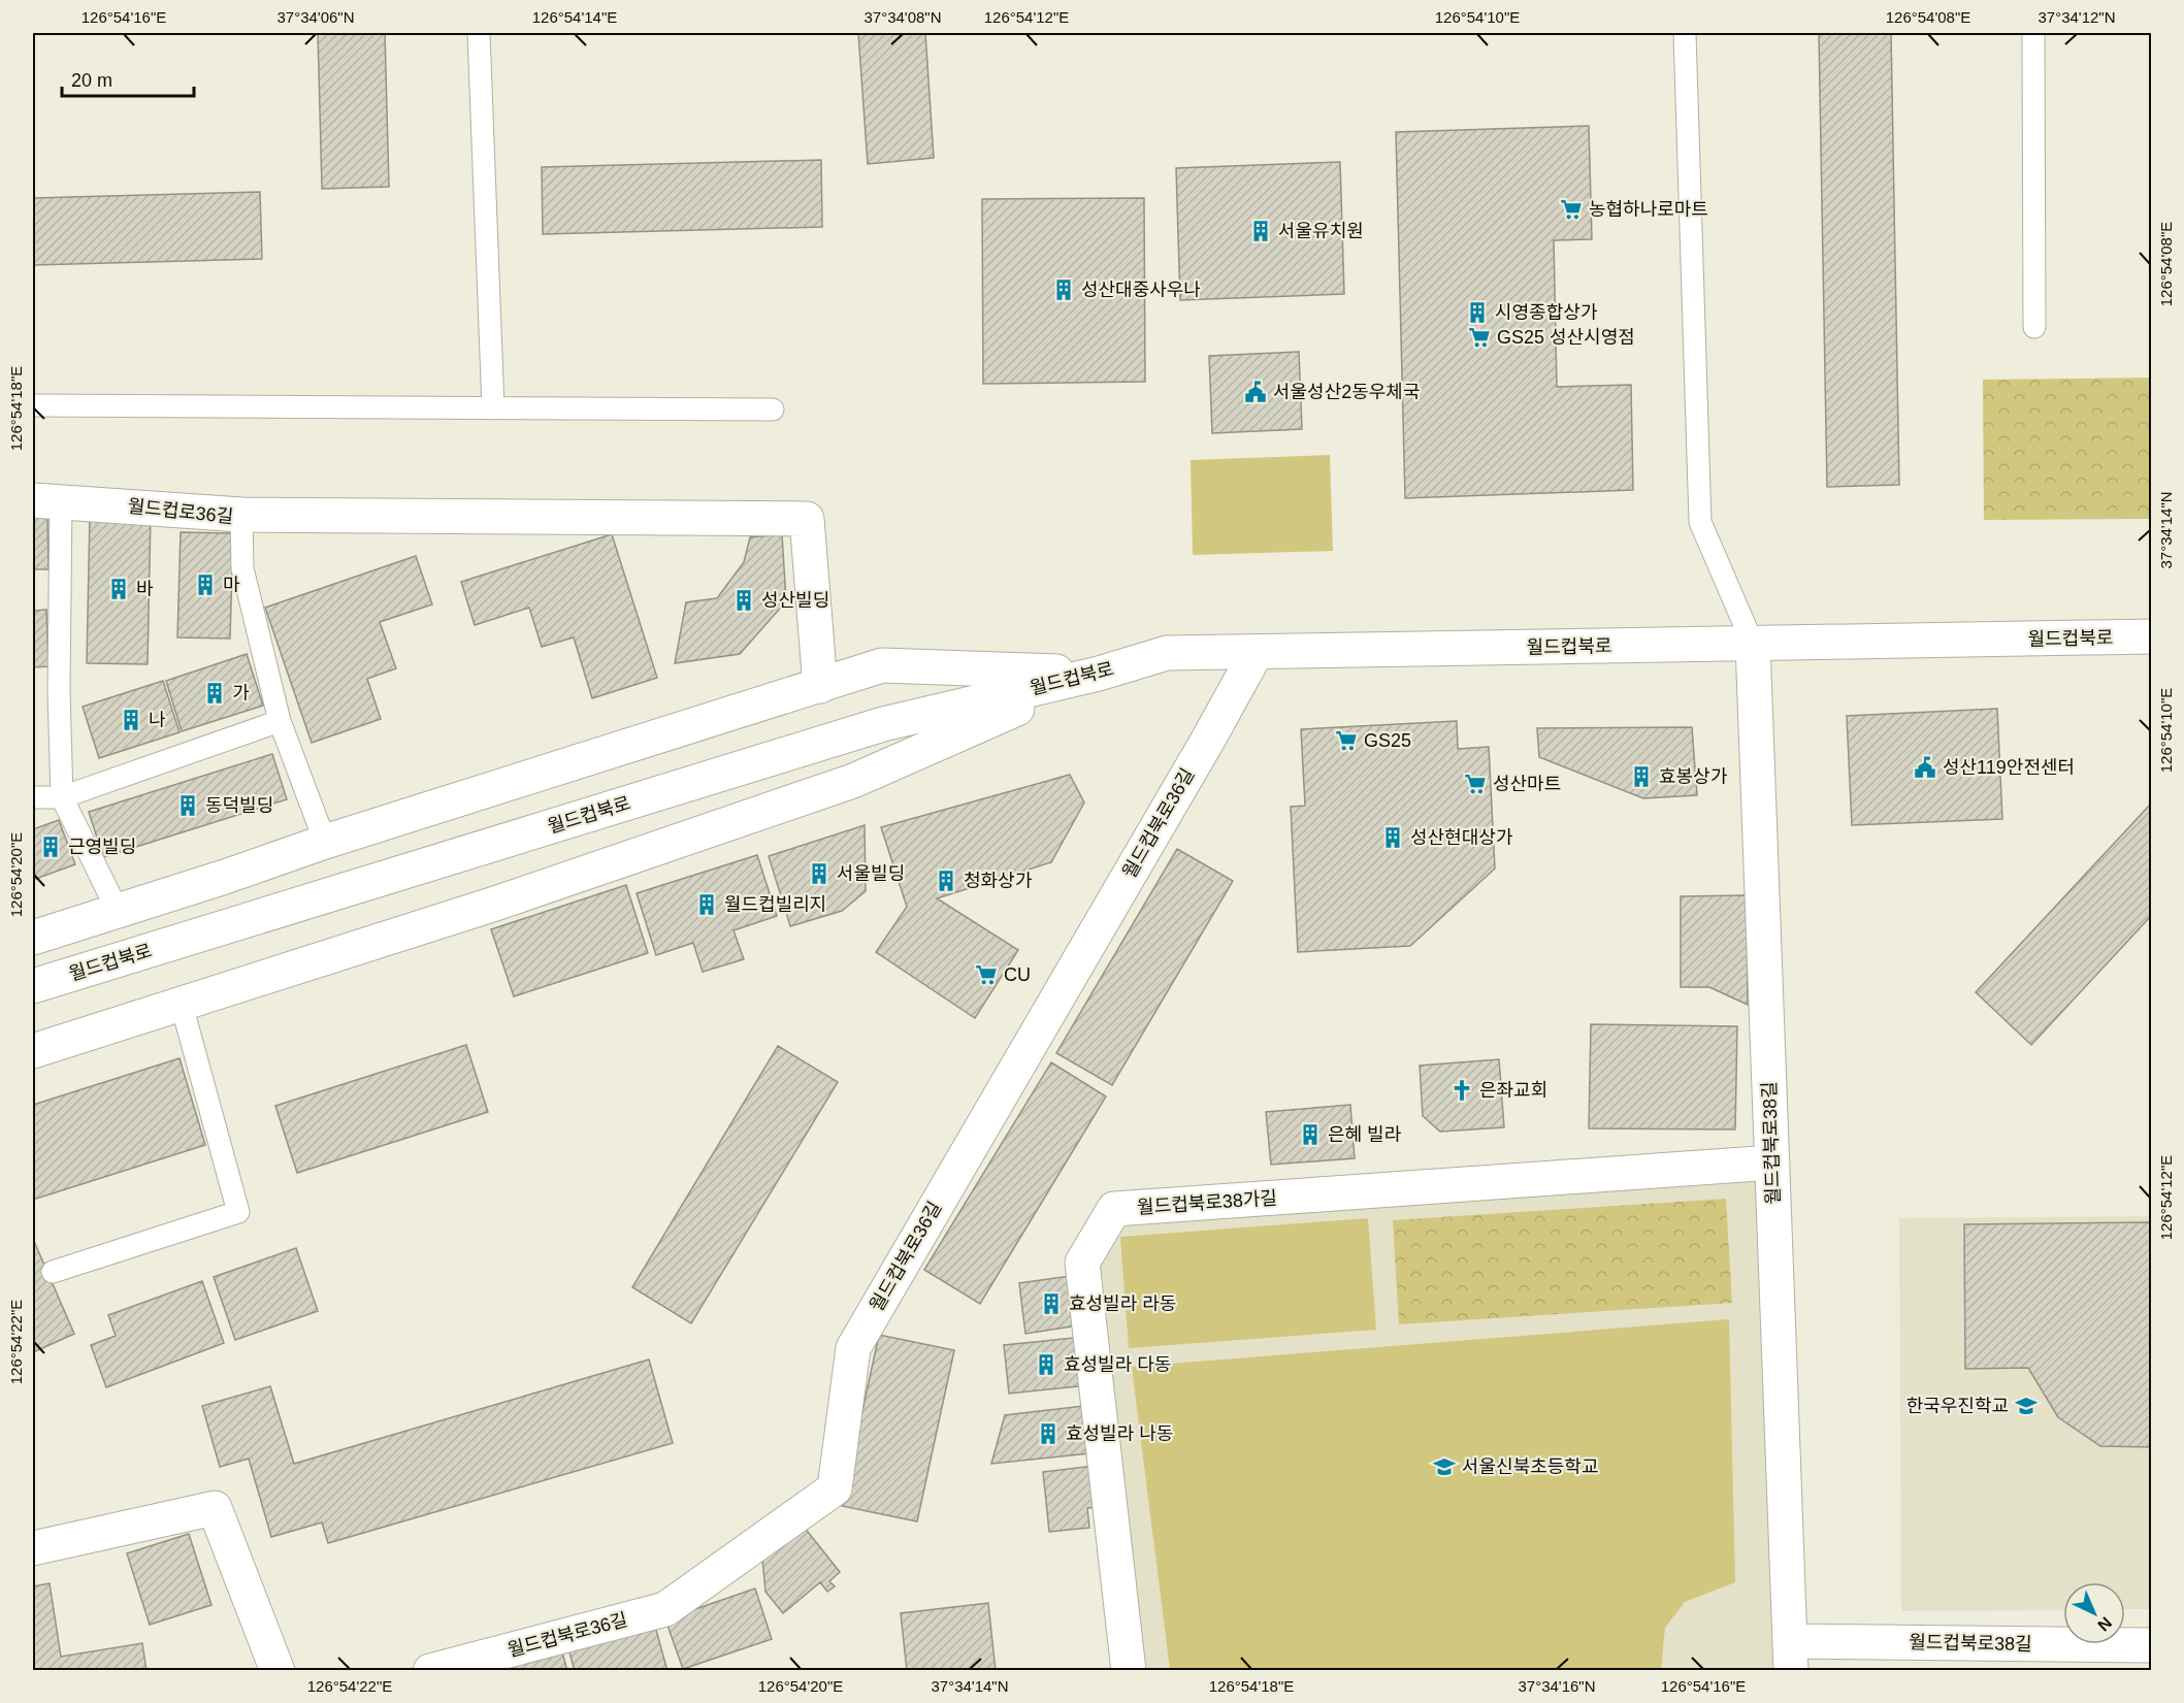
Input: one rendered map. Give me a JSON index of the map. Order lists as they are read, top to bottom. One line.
{"streets":{"street":["월드컵로36길","월드컵북로","월드컵북로36길","월드컵북로38길","월드컵북로38가길"]},"crossings":[["월드컵북로","월드컵북로36길"],["월드컵북로","월드컵북로38길"],["월드컵북로38길","월드컵북로38가길"]],"places":{"supermarket":["농협하나로마트","GS25 성산시영점","GS25","성산마트","CU"],"building":["서울유치원","성산대중사우나","시영종합상가","마","바","성산빌딩","가","나","효봉상가","동덕빌딩","성산현대상가","근영빌딩","서울빌딩","청화상가","월드컵빌리지","은혜 빌라","효성빌라 라동","효성빌라 다동","효성빌라 나동"],"public building":["서울성산2동우체국","성산119안전센터"],"church":["은좌교회"],"school or university":["한국우진학교","서울신북초등학교"]},"scale_bar":"20 m","north":"bottom right","coordinates":["126°54'16\"E","37°34'06\"N","126°54'14\"E","37°34'08\"N","126°54'12\"E","126°54'10\"E","126°54'08\"E","37°34'12\"N","126°54'18\"E","37°34'14\"N","126°54'20\"E","126°54'22\"E","37°34'16\"N"]}
